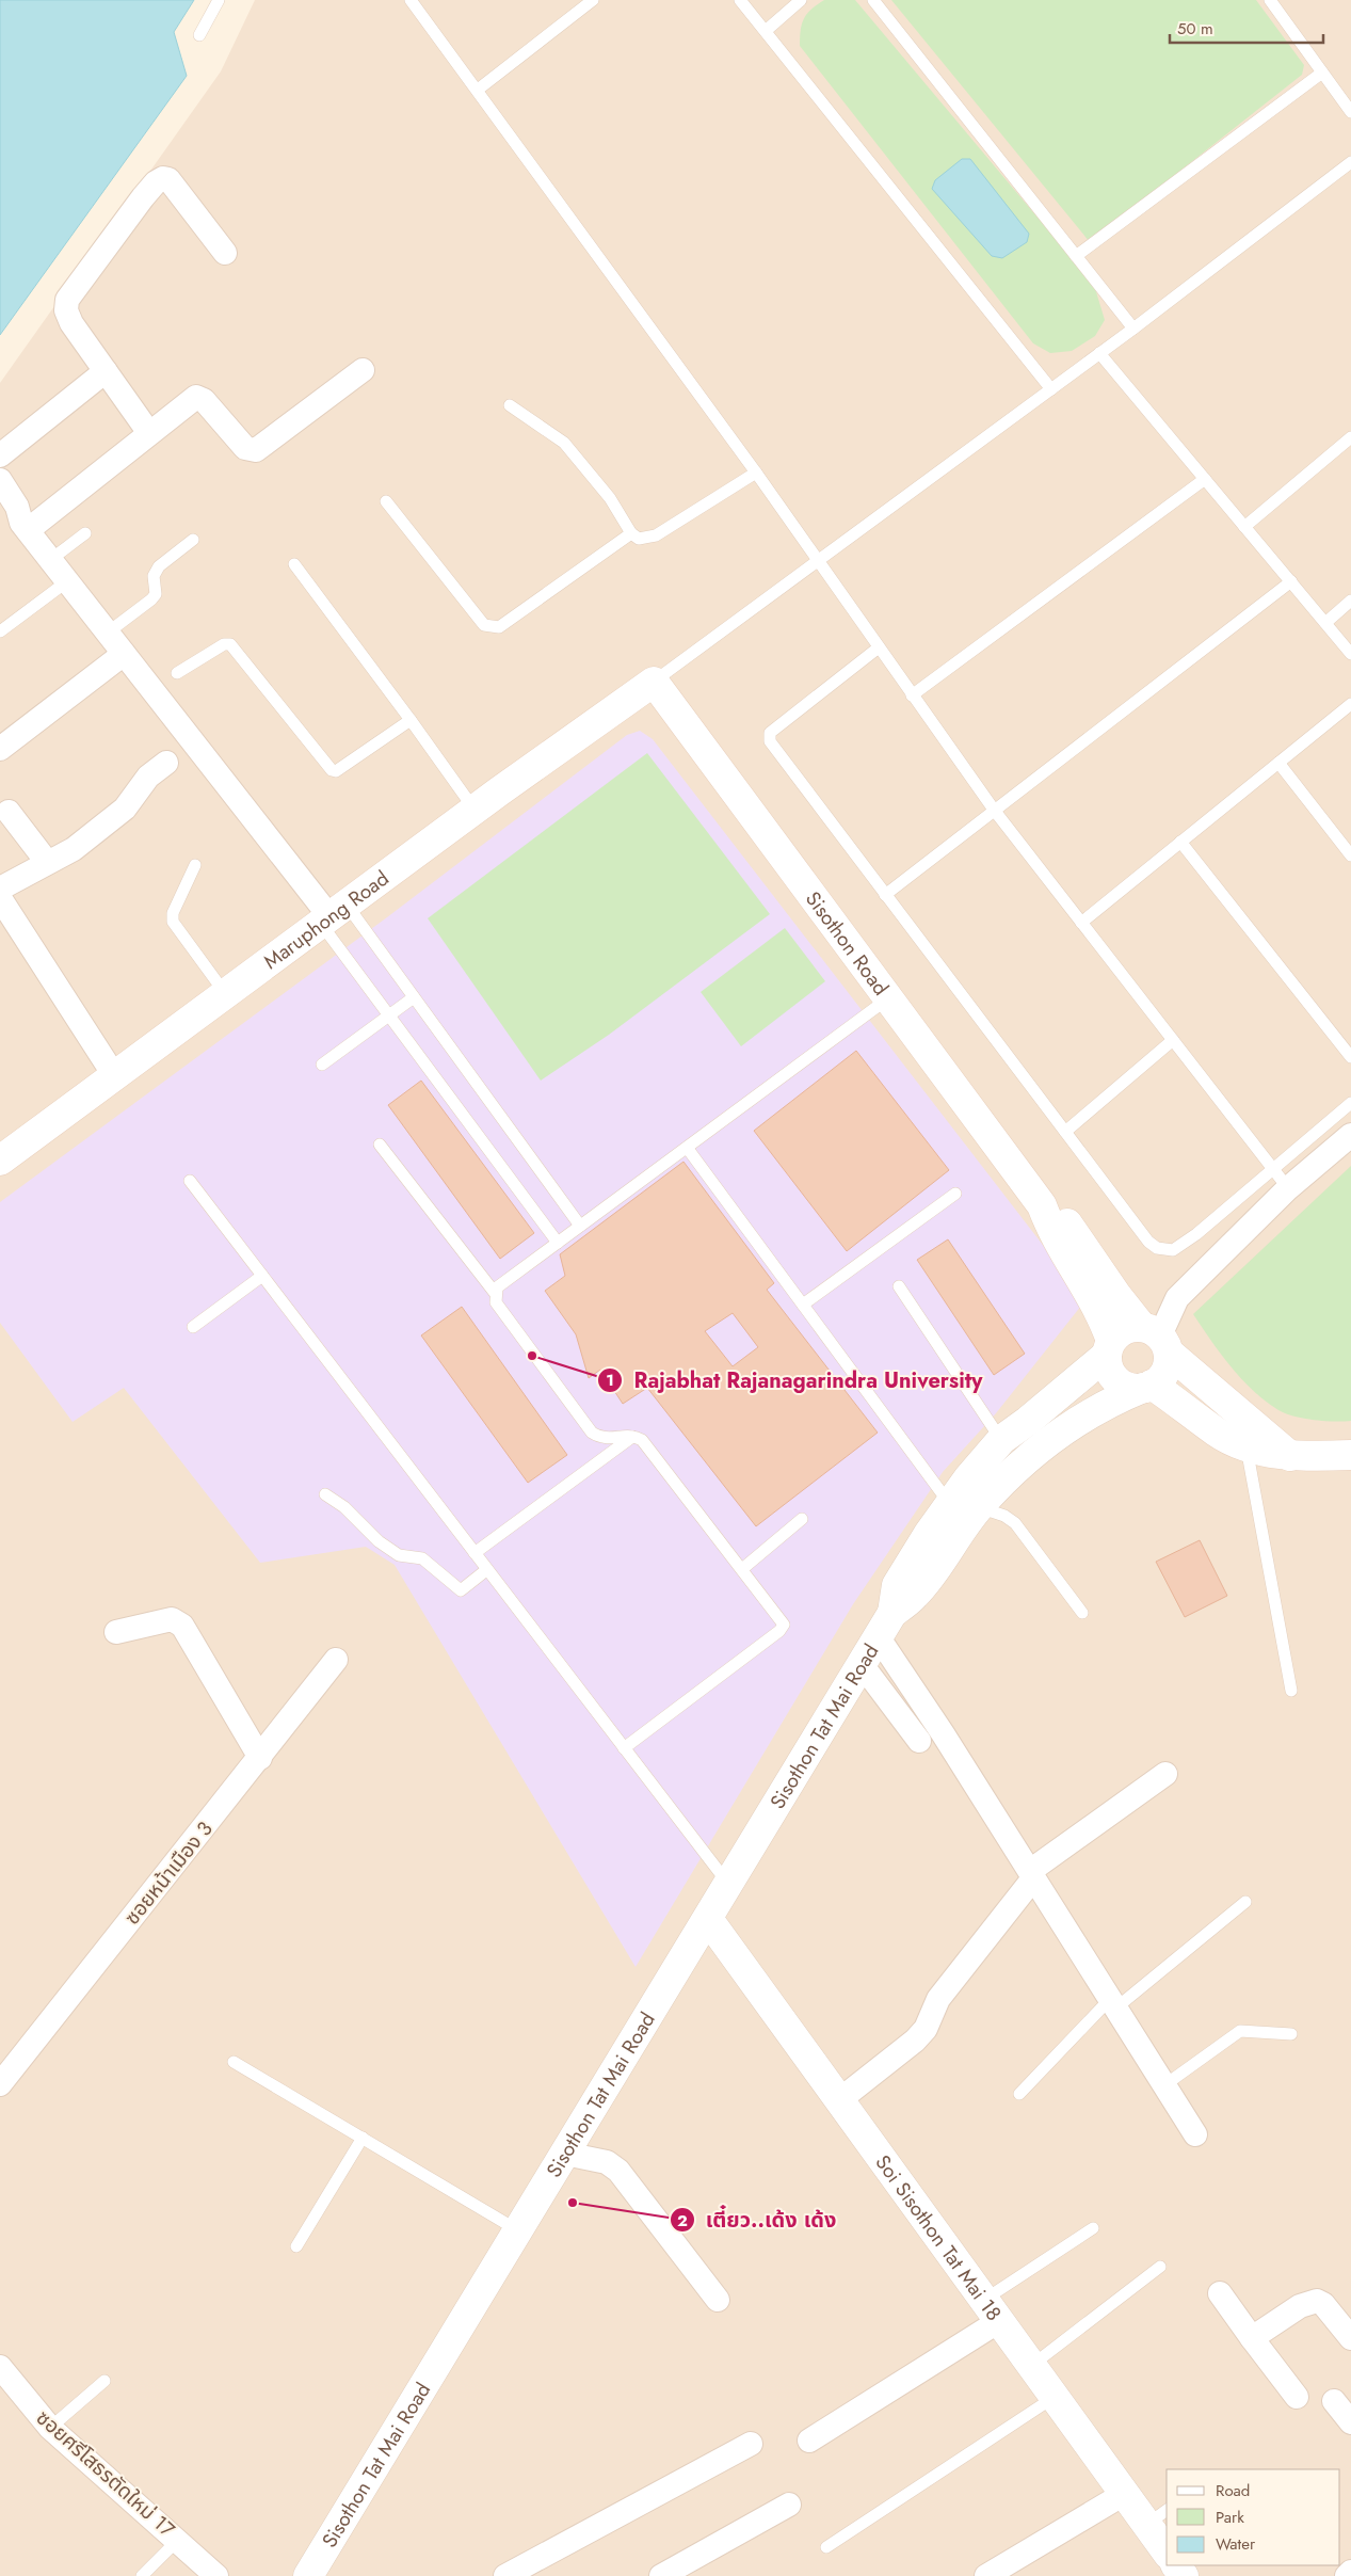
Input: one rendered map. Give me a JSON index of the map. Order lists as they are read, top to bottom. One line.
{"streets":{"street":["Maruphong Road","Sisothon Road","Sisothon Tat Mai Road","ซอยหน้าเมือง 3","Soi Sisothon Tat Mai 18","ซอยศรีโสธรตัดใหม่ 17"]},"crossings":[["Maruphong Road","Sisothon Road"],["Sisothon Road","Sisothon Tat Mai Road"],["Sisothon Tat Mai Road","Soi Sisothon Tat Mai 18"]],"places":["Rajabhat Rajanagarindra University","เตี๋ยว..เด้ง เด้ง"],"legend":["Road","Park","Water"],"scale_bar":"50 m"}
